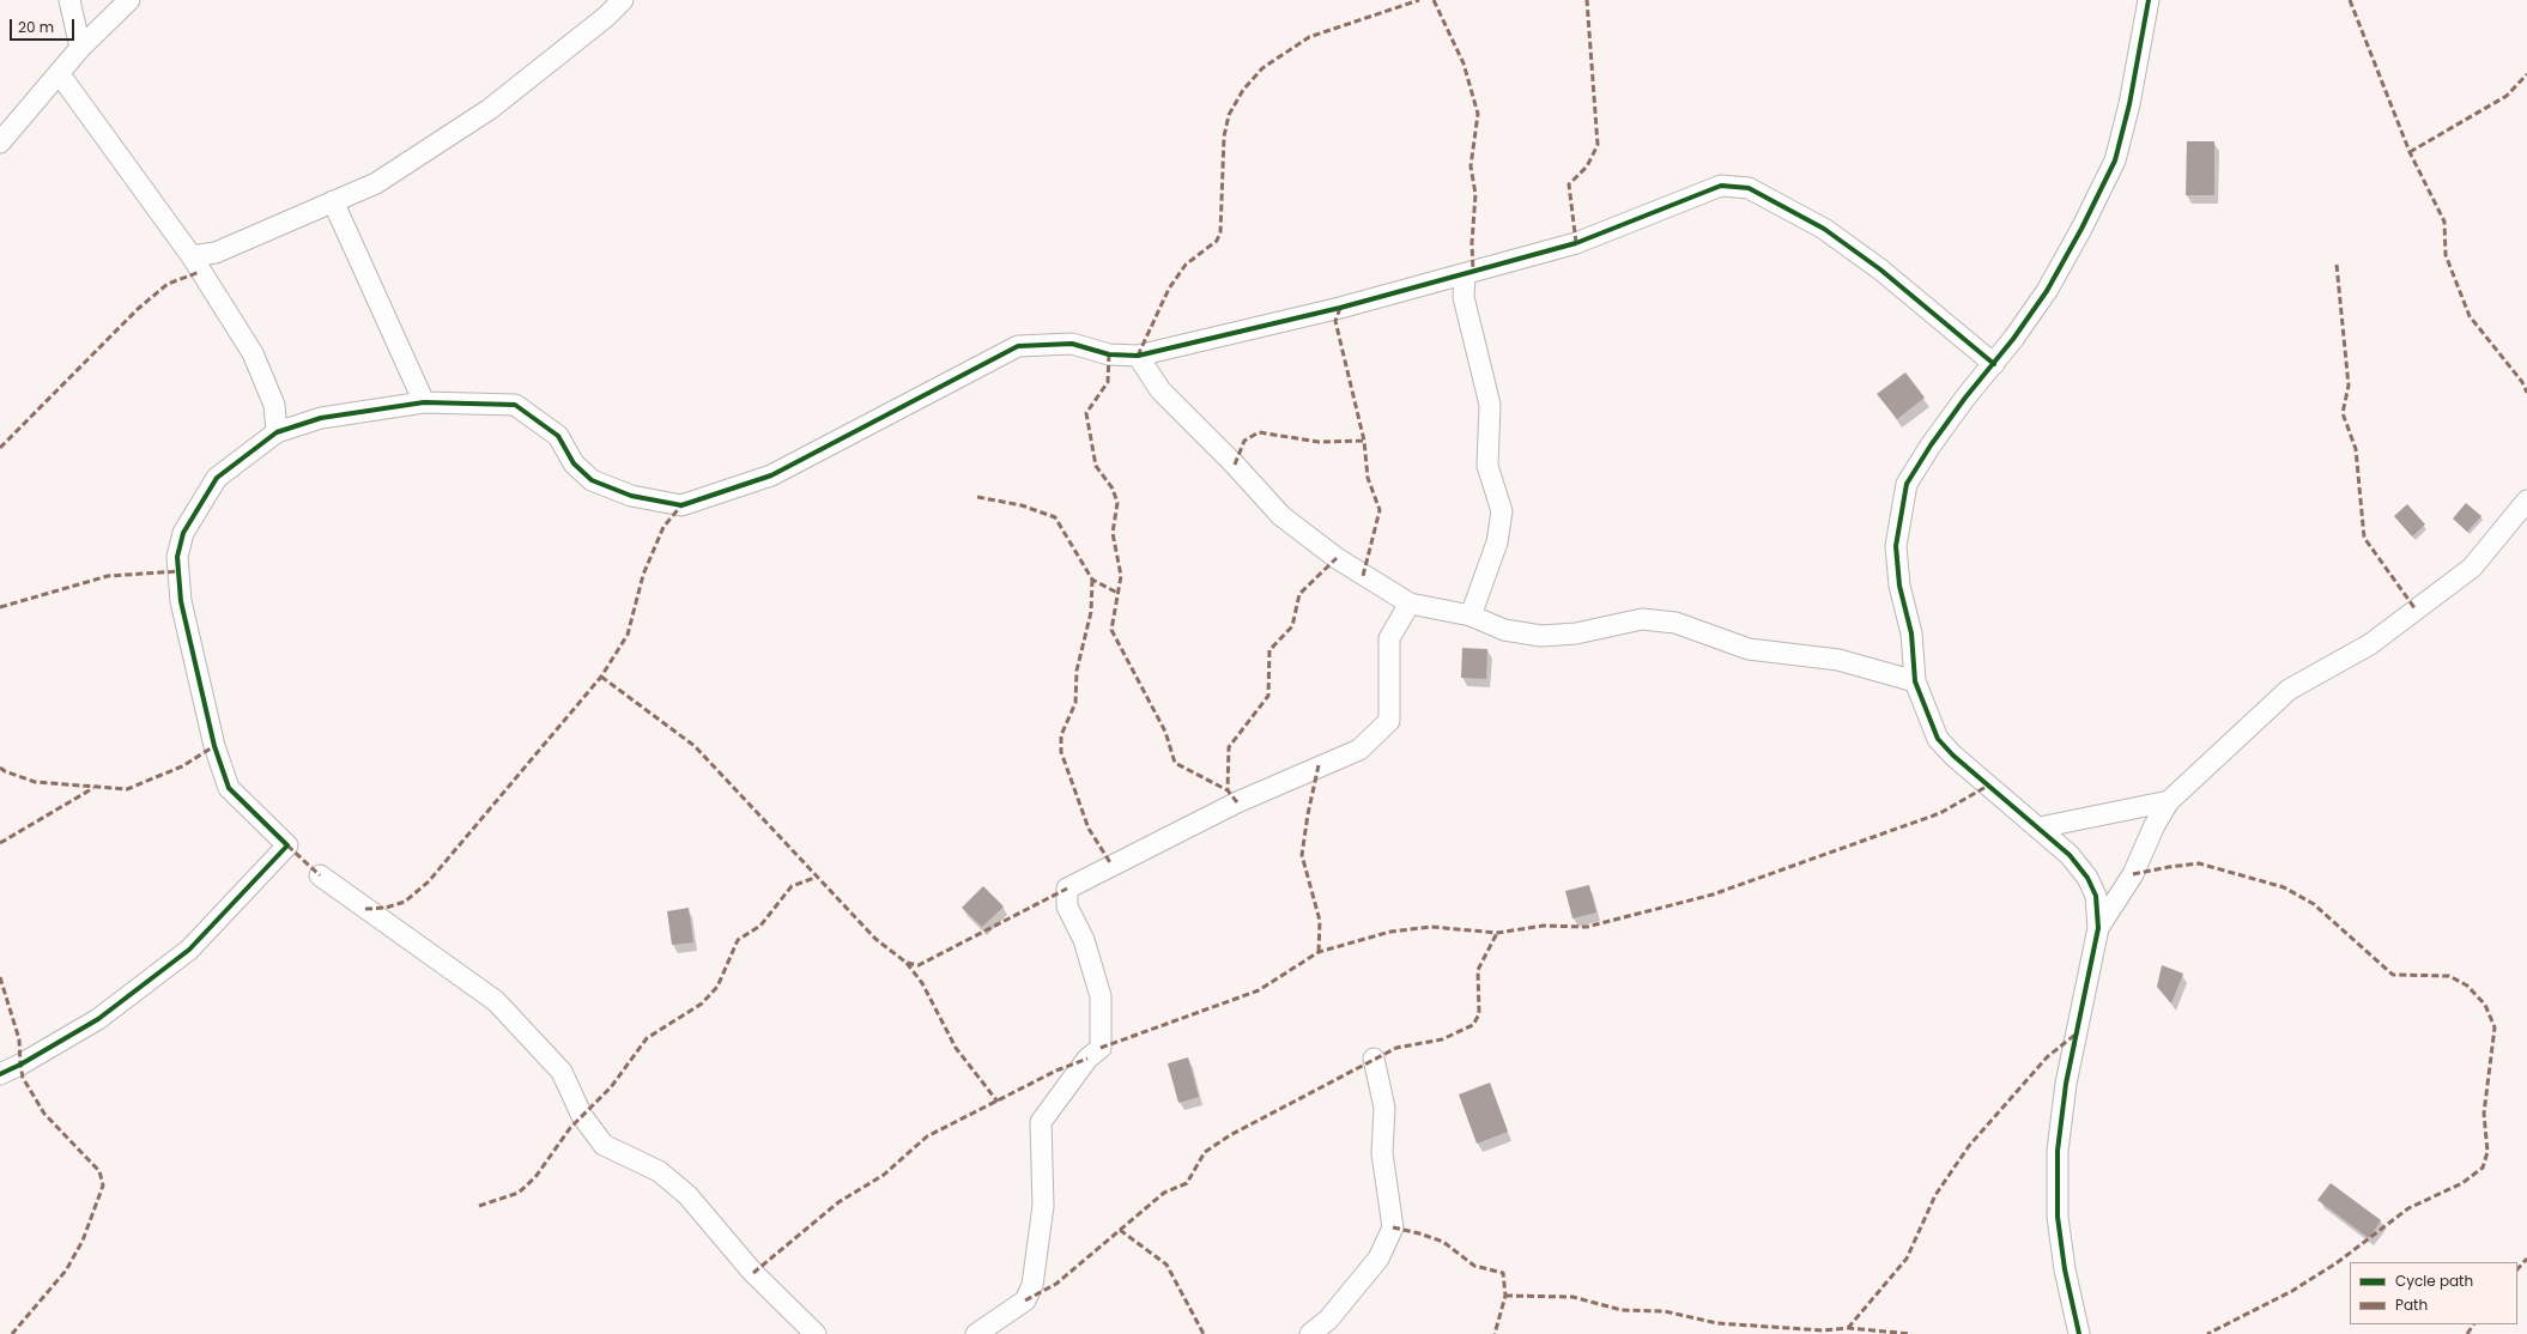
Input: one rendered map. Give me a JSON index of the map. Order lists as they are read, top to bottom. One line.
{"legend":["Cycle path","Path"],"scale_bar":"20 m"}
